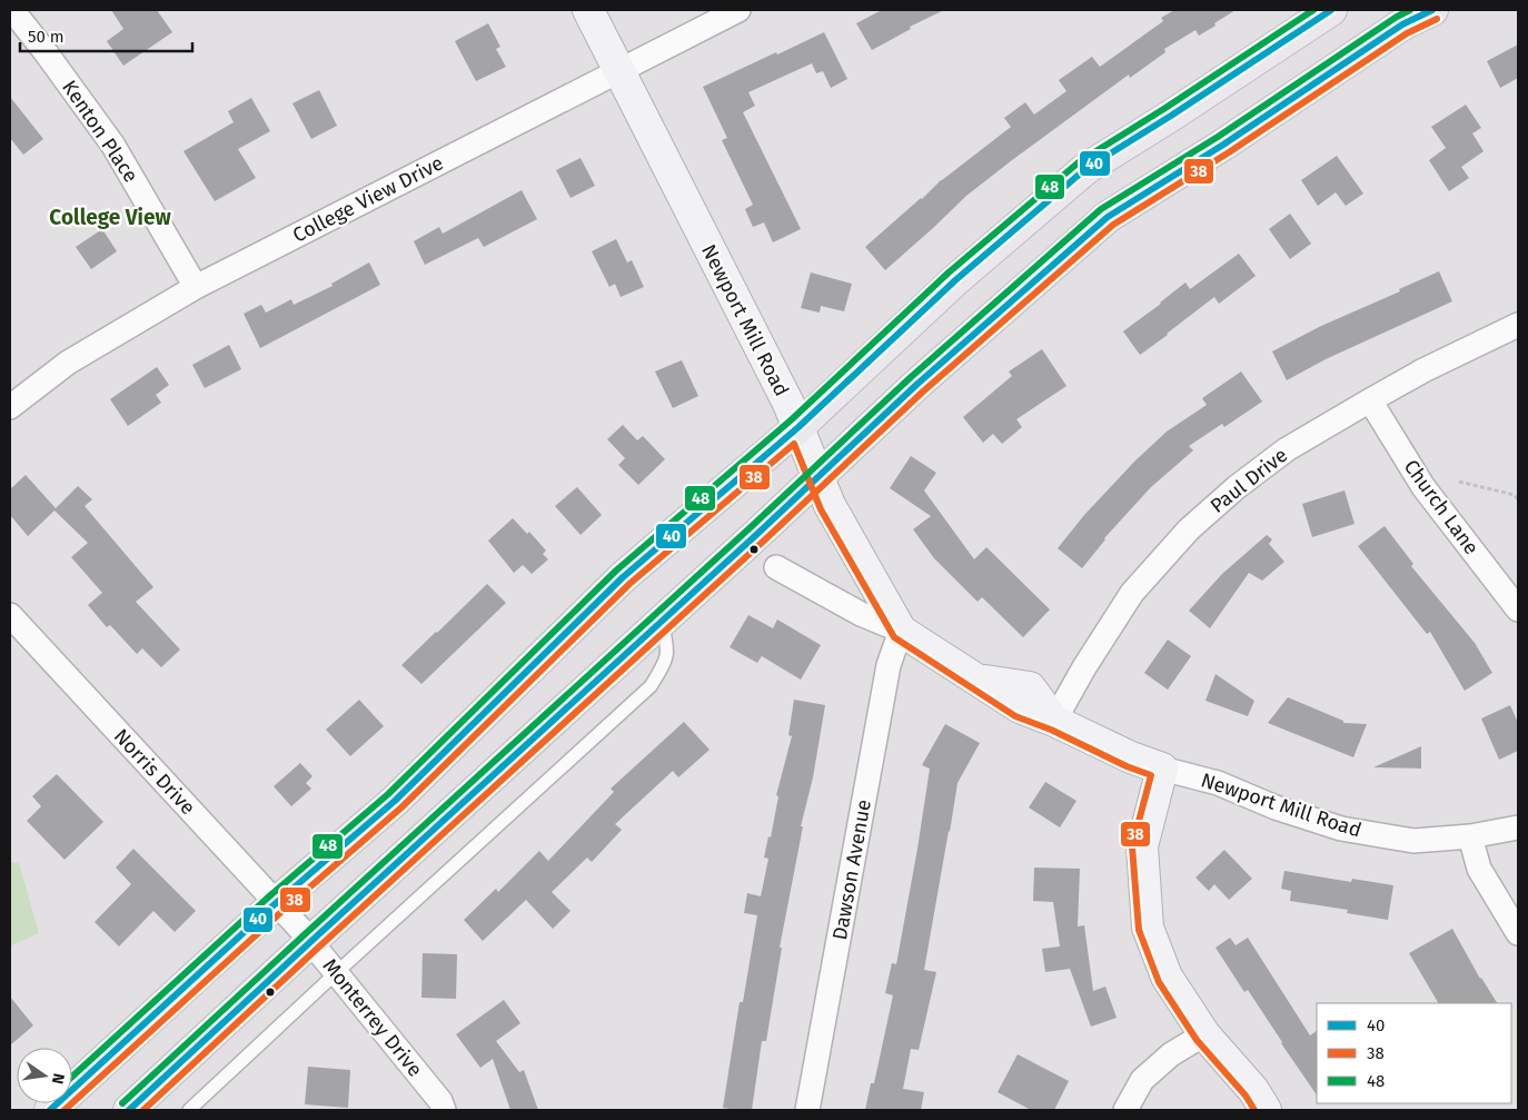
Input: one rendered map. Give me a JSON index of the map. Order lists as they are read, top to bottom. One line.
{"streets":{"street":["Kenton Place","College View Drive","Newport Mill Road","Paul Drive","Church Lane","Norris Drive","Dawson Avenue","Monterrey Drive"]},"crossings":[["Kenton Place","College View Drive"],["College View Drive","Newport Mill Road"],["Newport Mill Road","Paul Drive"],["Newport Mill Road","Dawson Avenue"],["Paul Drive","Church Lane"],["Norris Drive","Monterrey Drive"]],"districts":["College View"],"lines":["transit line 40","transit line 48","transit line 38"],"legend":["40","38","48"],"scale_bar":"50 m","north":"right"}
